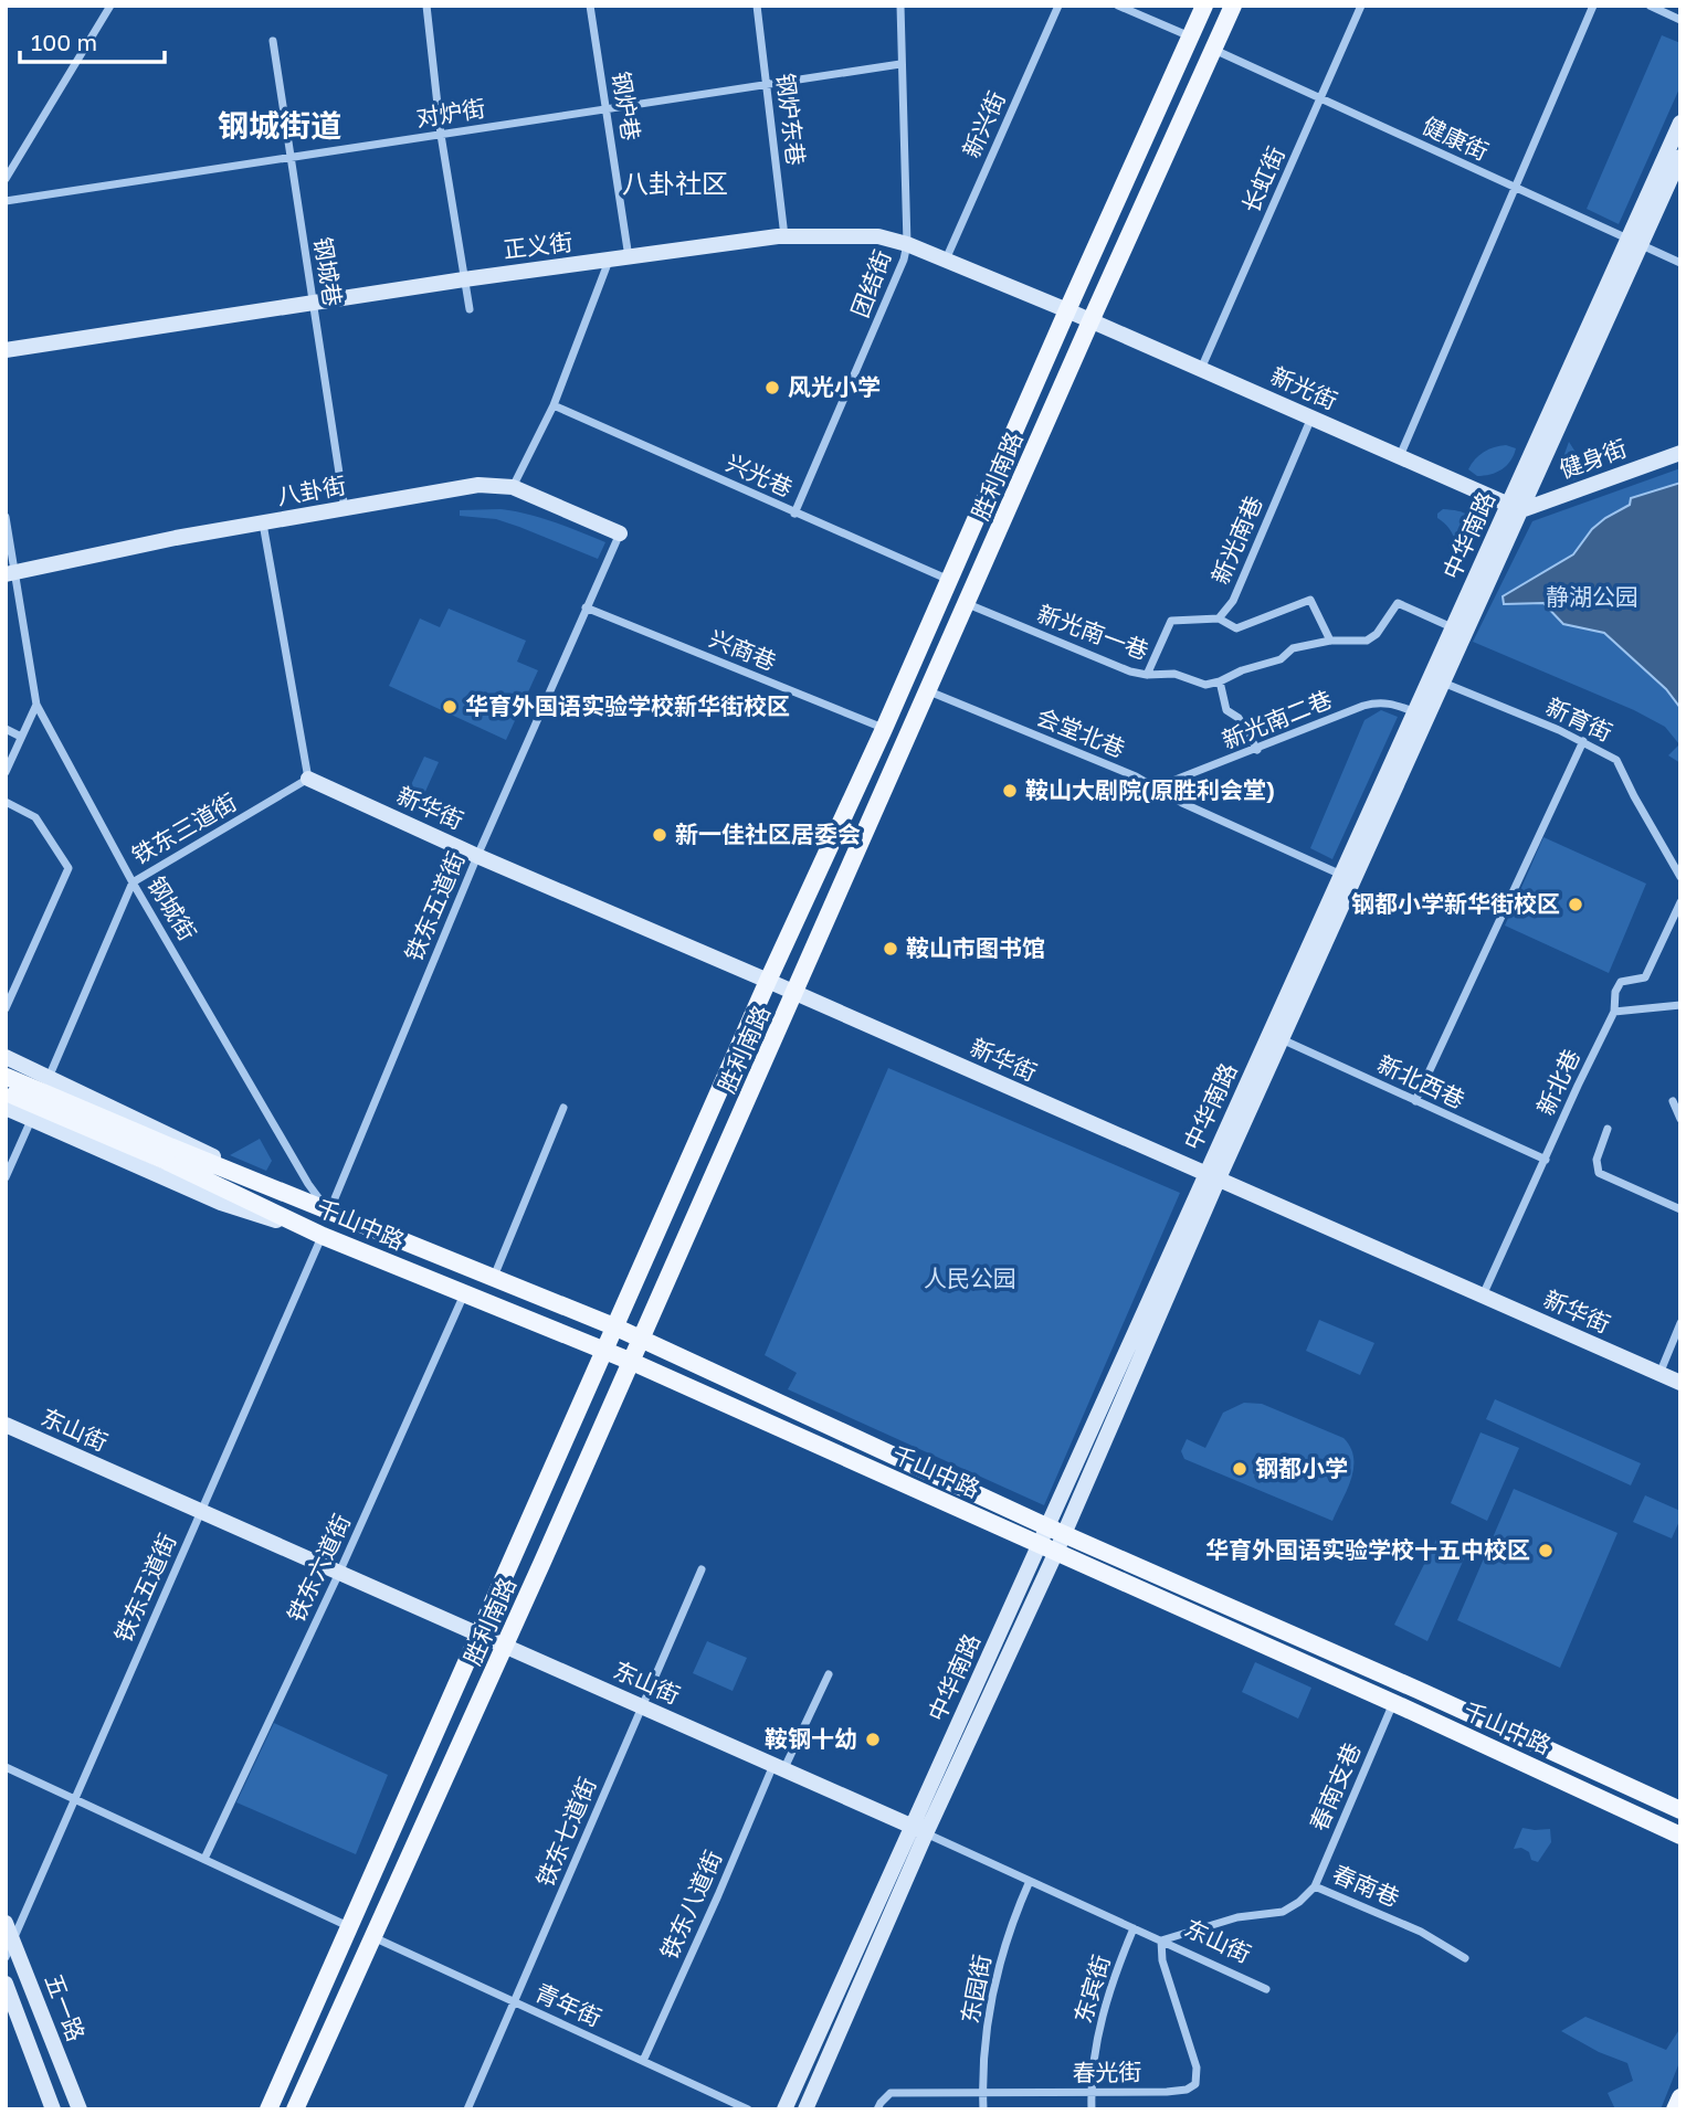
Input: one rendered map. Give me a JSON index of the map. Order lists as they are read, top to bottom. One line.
{"streets":{"main road":["正义街","新光街","健身街","胜利南路","八卦街","中华南路","新华街","千山中路","东山街","五一路"],"street":["钢炉巷","对炉街","钢炉东巷","新兴街","健康街","长虹街","钢城巷","团结街","兴光巷","新光南巷","新光南一巷","兴商巷","新光南二巷","新育街","会堂北巷","铁东三道街","铁东五道街","钢城街","新北西巷","新北巷","铁东六道街","春南支巷","铁东七道街","春南巷","铁东八道街","东园街","东宾街","青年街","春光街"]},"crossings":[["钢炉巷","对炉街"],["钢炉巷","正义街"],["对炉街","钢炉东巷"],["对炉街","钢城巷"],["对炉街","团结街"],["钢炉东巷","正义街"],["新兴街","正义街"],["健康街","长虹街"],["健康街","胜利南路"],["健康街","中华南路"],["长虹街","新光街"],["正义街","钢城巷"],["正义街","团结街"],["正义街","新光街"],["正义街","胜利南路"],["钢城巷","八卦街"],["团结街","兴光巷"],["新光街","健身街"],["新光街","胜利南路"],["新光街","中华南路"],["新光街","新光南巷"],["健身街","中华南路"],["兴光巷","胜利南路"],["胜利南路","新光南一巷"],["胜利南路","兴商巷"],["胜利南路","会堂北巷"],["胜利南路","新华街"],["胜利南路","千山中路"],["胜利南路","东山街"],["胜利南路","青年街"],["八卦街","铁东五道街"],["八卦街","钢城街"],["中华南路","新光南二巷"],["中华南路","会堂北巷"],["中华南路","新华街"],["新光南巷","新光南一巷"],["兴商巷","铁东五道街"],["新光南二巷","会堂北巷"],["新华街","铁东三道街"],["新华街","铁东五道街"],["新华街","新北巷"],["铁东三道街","钢城街"],["铁东五道街","钢城街"],["铁东五道街","千山中路"],["铁东五道街","东山街"],["铁东五道街","五一路"],["钢城街","千山中路"],["新北西巷","新北巷"],["千山中路","铁东六道街"],["千山中路","春南支巷"],["东山街","铁东六道街"],["东山街","铁东七道街"],["东山街","春南巷"],["东山街","铁东八道街"],["东山街","东园街"],["东山街","东宾街"],["东山街","春光街"],["春南支巷","春南巷"],["铁东七道街","青年街"],["春南巷","春光街"],["铁东八道街","青年街"],["东园街","春光街"],["东宾街","春光街"]],"districts":["钢城街道","八卦社区"],"parks":["静湖公园","人民公园"],"places":["风光小学","华育外国语实验学校新华街校区","鞍山大剧院(原胜利会堂)","新一佳社区居委会","钢都小学新华街校区","鞍山市图书馆","钢都小学","华育外国语实验学校十五中校区","鞍钢十幼"],"scale_bar":"100 m"}
